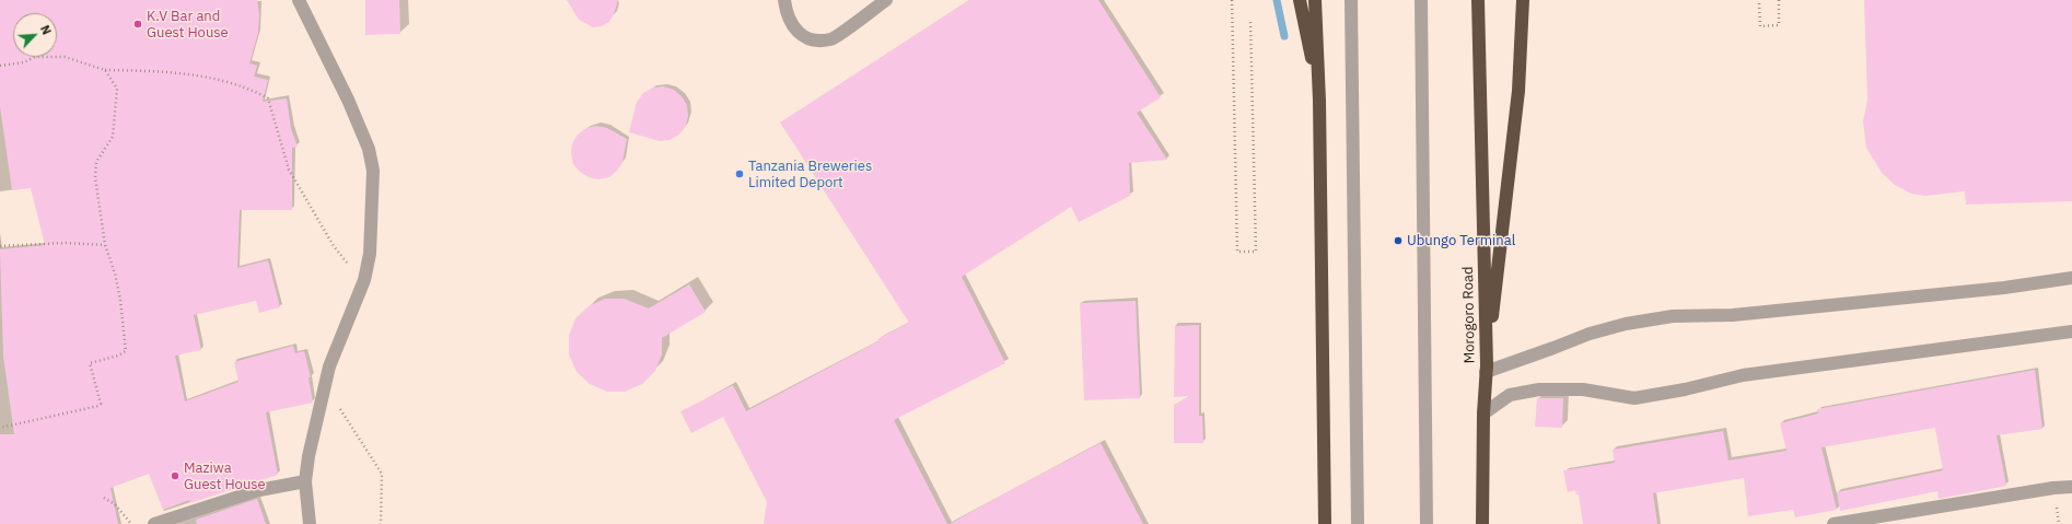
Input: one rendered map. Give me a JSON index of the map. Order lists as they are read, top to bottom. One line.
{"streets":{"highway":["Morogoro Road"]},"places":["K.V Bar and Guest House","Tanzania Breweries Limited Deport","Ubungo Terminal","Maziwa Guest House"],"north":"top right"}
